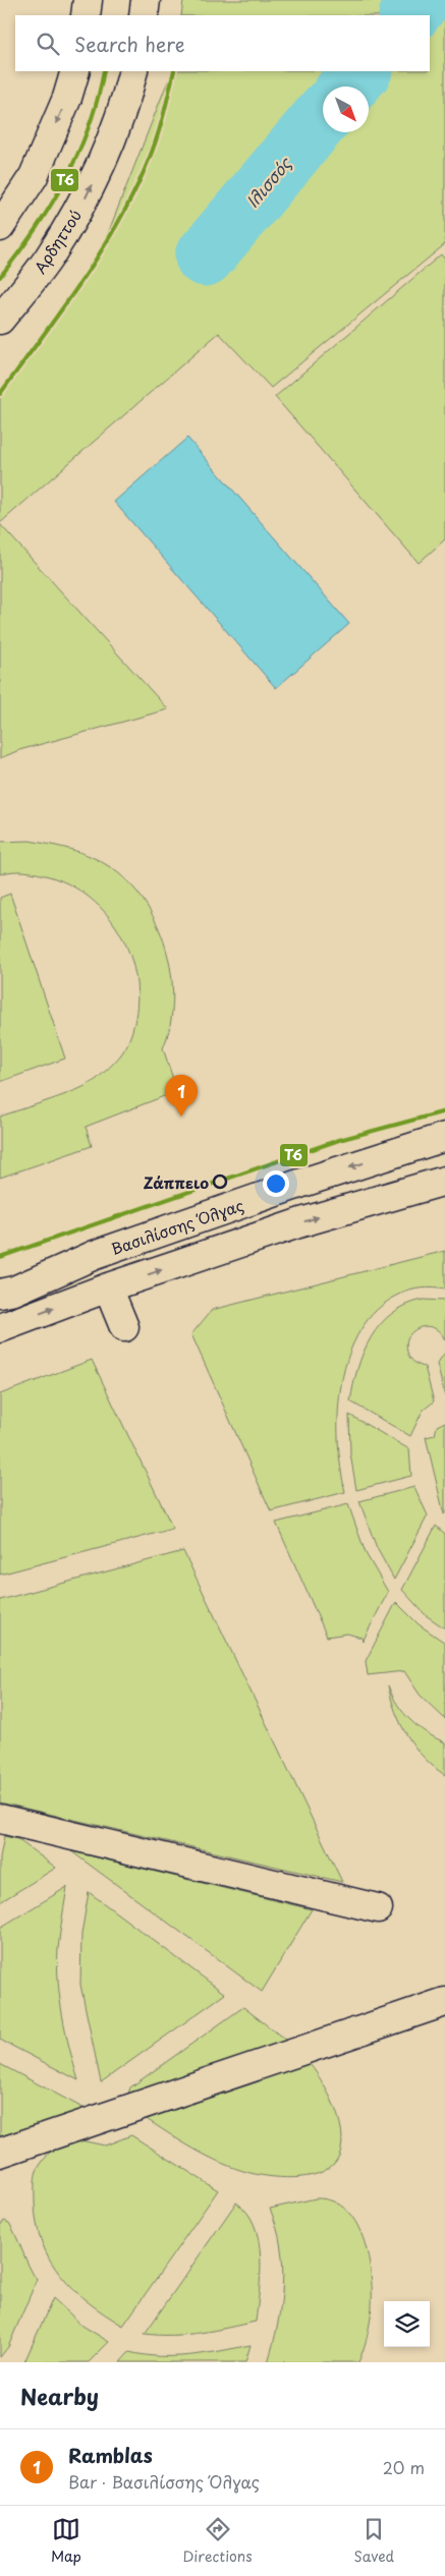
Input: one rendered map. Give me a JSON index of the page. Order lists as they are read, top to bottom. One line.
{"streets":{"street":["Αρδηττού","Βασιλίσσης Όλγας"]},"water":["Ιλισσός"],"places":["Ζάππειο"],"lines":["transit line Τ6"],"north":"bottom right","page":{"search":"Search here","pins":"1","heading":"Nearby","list":[{"mark":"1","name":"Ramblas","note":"Bar · Βασιλίσσης Όλγας","value":"20 m"}],"nav":["Map","Directions","Saved"]}}
